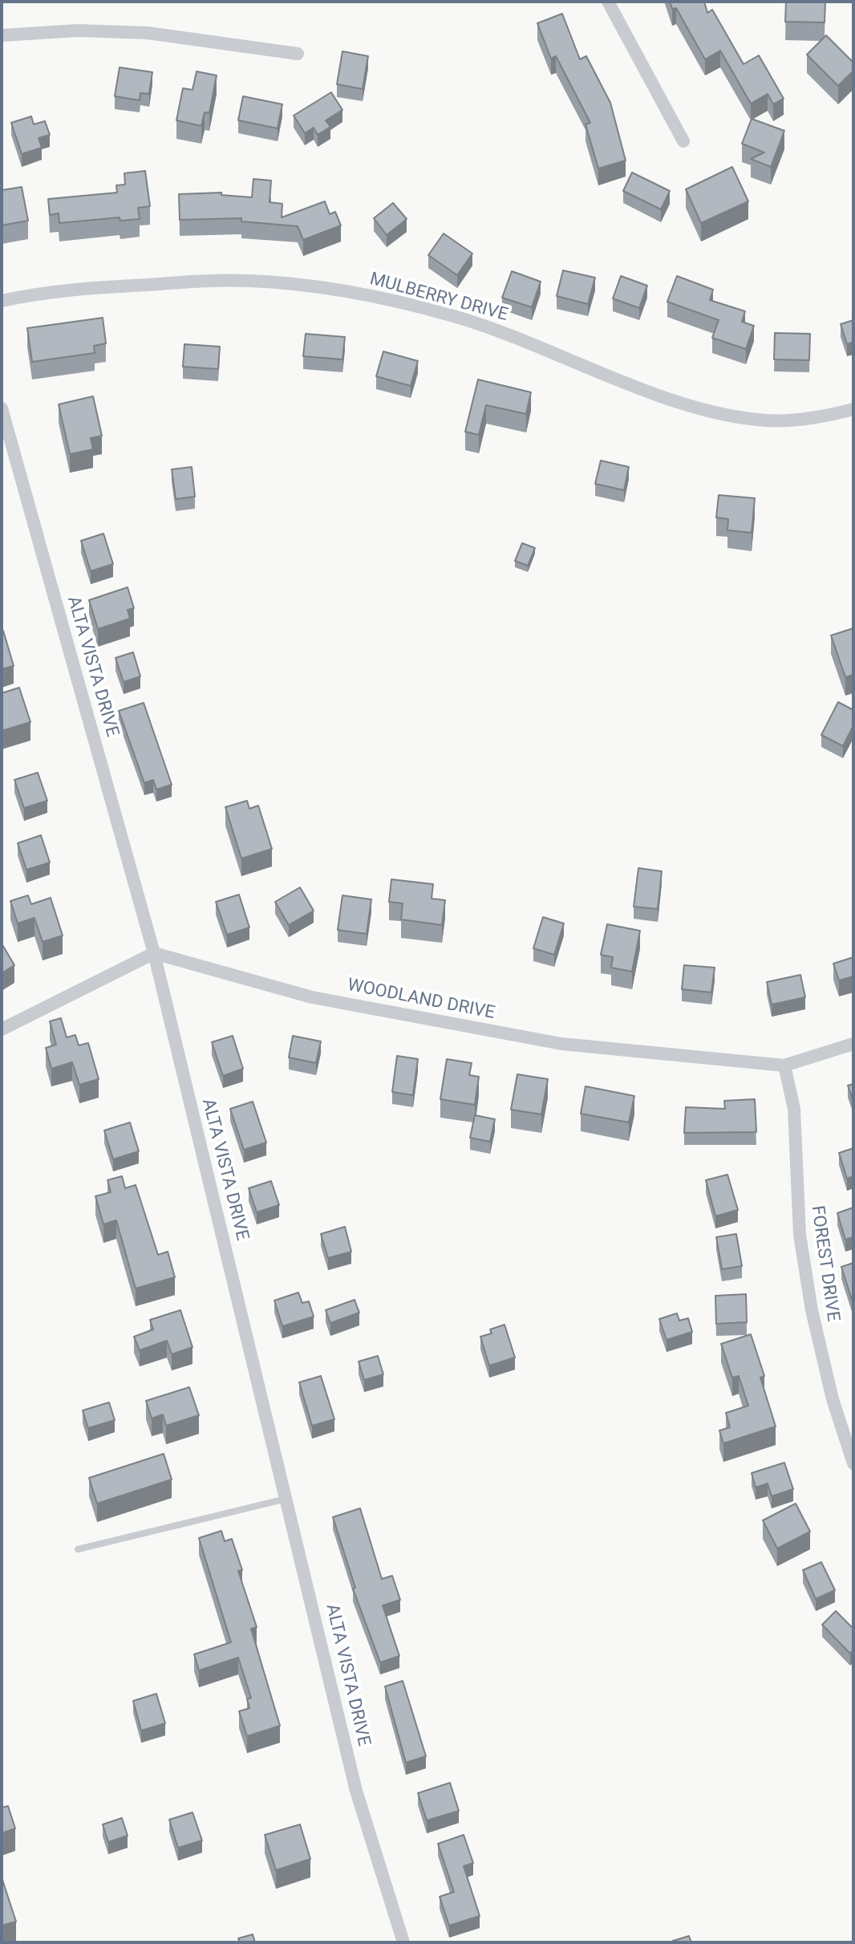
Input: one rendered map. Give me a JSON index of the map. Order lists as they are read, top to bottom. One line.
{"streets":{"street":["MULBERRY DRIVE","ALTA VISTA DRIVE","WOODLAND DRIVE","FOREST DRIVE"]},"crossings":[["ALTA VISTA DRIVE","WOODLAND DRIVE"],["WOODLAND DRIVE","FOREST DRIVE"]]}
